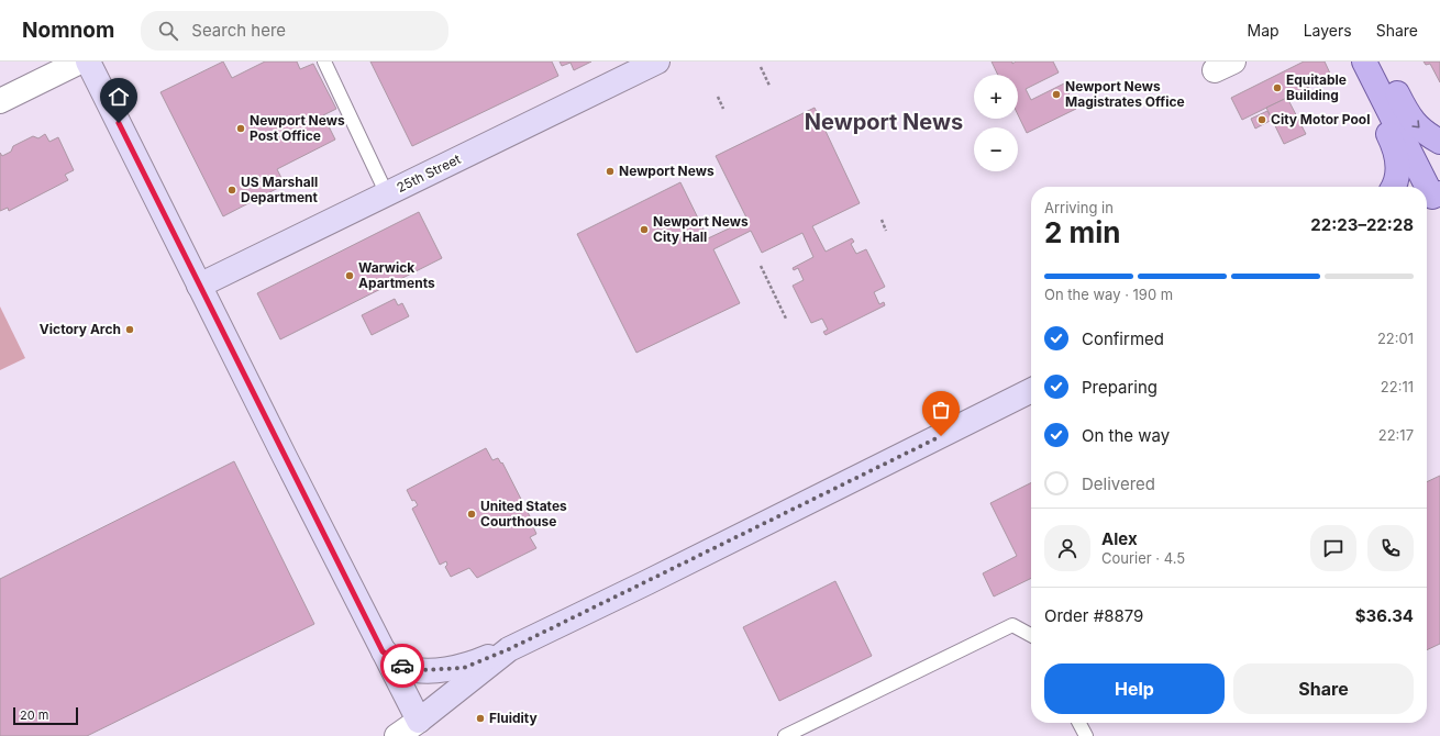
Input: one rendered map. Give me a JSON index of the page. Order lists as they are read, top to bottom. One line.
{"streets":{"street":["25th Street"]},"districts":["Newport News"],"places":["Equitable Building","Newport News Magistrates Office","City Motor Pool","Newport News Post Office","Newport News","US Marshall Department","Newport News City Hall","Warwick Apartments","Victory Arch","United States Courthouse","Fluidity"],"scale_bar":"20 m","page":{"header":"Nomnom","search":"Search here","nav":["Map","Layers","Share"],"map_buttons":["+","−"],"heading":["2 min","Arriving in","22:23–22:28"],"panel":["Alex","Courier · 4.5","Order #8879","$36.34"],"bar":"On the way · 190 m","list":[["Confirmed","22:01"],["Preparing","22:11"],["On the way","22:17"],"Delivered"],"buttons":["Help","Share"],"scale":"20 m"}}
